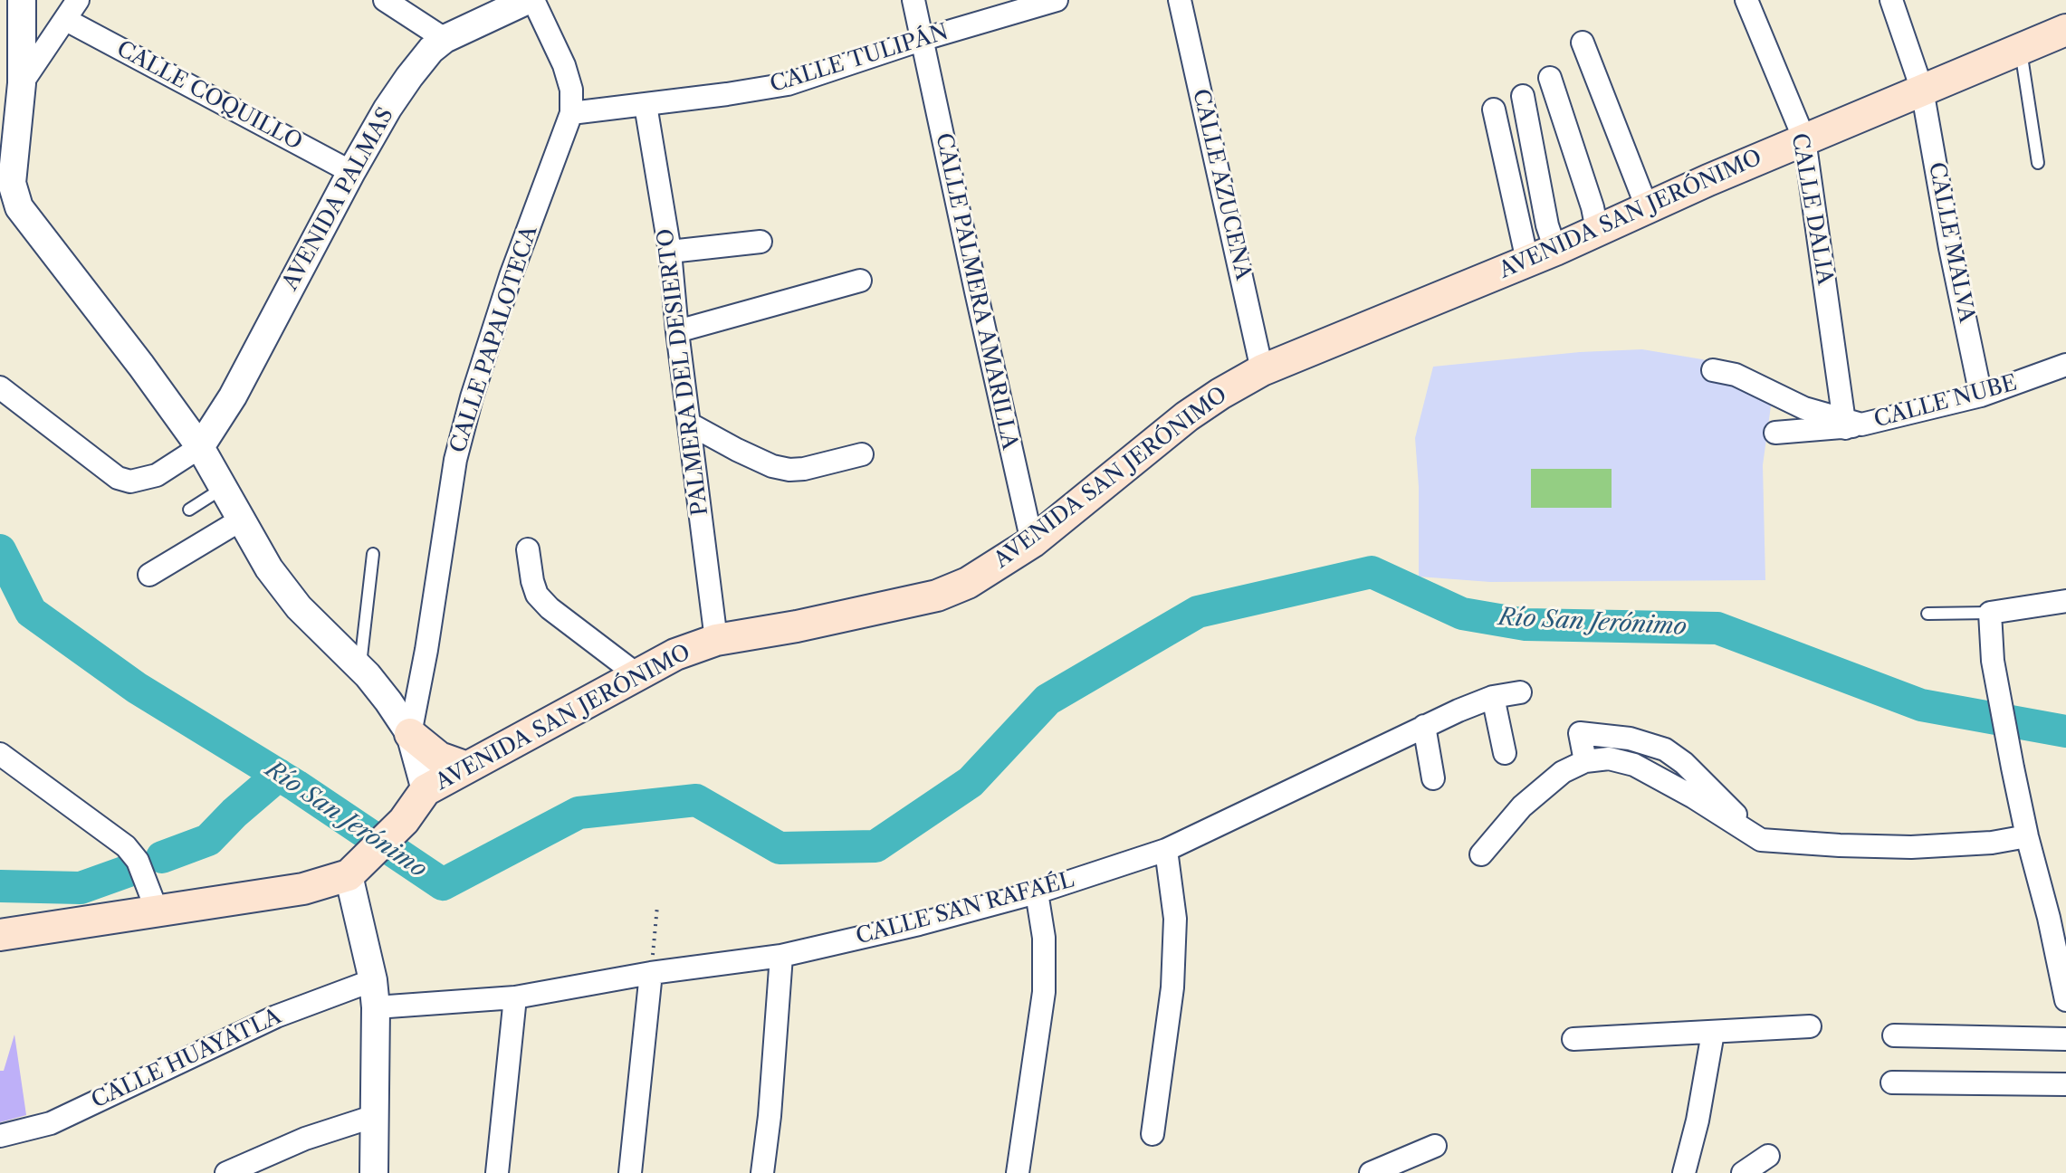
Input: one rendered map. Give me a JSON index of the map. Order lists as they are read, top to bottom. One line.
{"streets":{"main road":["AVENIDA SAN JERÓNIMO"],"street":["CALLE TULIPÁN","CALLE COQUILLO","CALLE AZUCENA","AVENIDA PALMAS","CALLE DALIA","CALLE MALVA","CALLE PALMERA AMARILLA","CALLE PAPALOTECA","PALMERA DEL DESIERTO","CALLE NUBE","CALLE SAN RAFAÉL","CALLE HUAYATLA"]},"crossings":[["CALLE TULIPÁN","CALLE PALMERA AMARILLA"],["CALLE TULIPÁN","CALLE PAPALOTECA"],["CALLE TULIPÁN","PALMERA DEL DESIERTO"],["CALLE COQUILLO","AVENIDA PALMAS"],["CALLE AZUCENA","AVENIDA SAN JERÓNIMO"],["CALLE DALIA","AVENIDA SAN JERÓNIMO"],["CALLE DALIA","CALLE NUBE"],["AVENIDA SAN JERÓNIMO","CALLE MALVA"],["AVENIDA SAN JERÓNIMO","CALLE PALMERA AMARILLA"],["AVENIDA SAN JERÓNIMO","PALMERA DEL DESIERTO"],["CALLE MALVA","CALLE NUBE"]],"water":["Río San Jerónimo"]}
